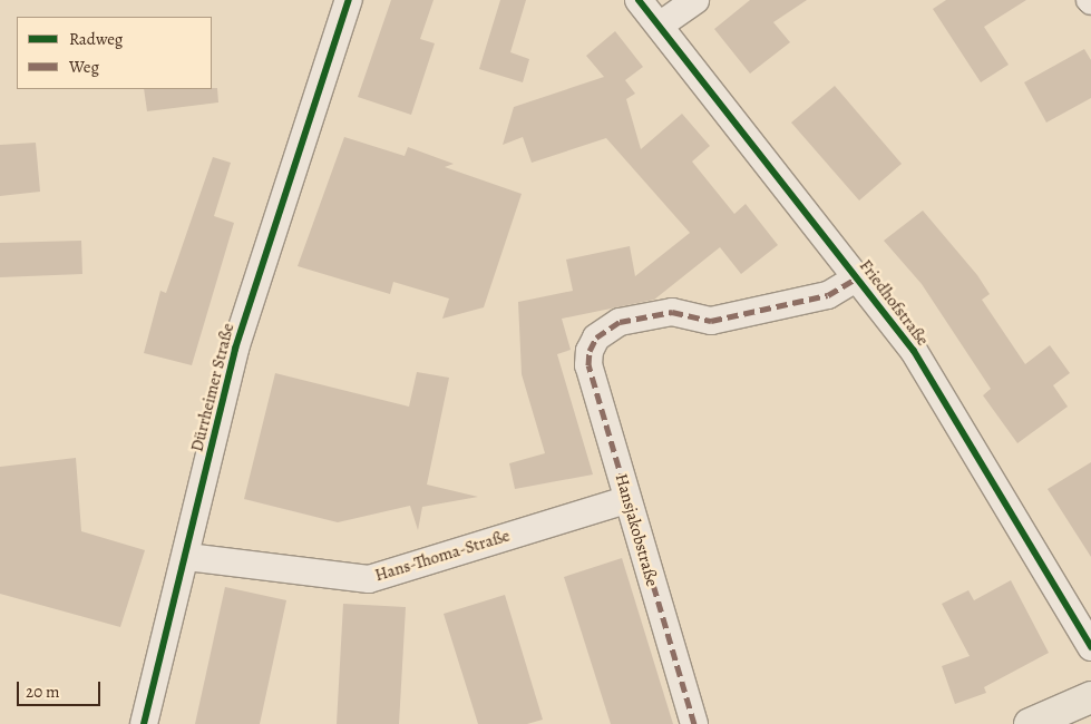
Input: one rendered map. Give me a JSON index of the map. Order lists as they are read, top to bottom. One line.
{"streets":{"street":["Friedhofstraße","Dürrheimer Straße","Hansjakobstraße","Hans-Thoma-Straße"]},"crossings":[["Friedhofstraße","Hansjakobstraße"],["Dürrheimer Straße","Hans-Thoma-Straße"],["Hansjakobstraße","Hans-Thoma-Straße"]],"legend":["Radweg","Weg"],"scale_bar":"20 m"}
